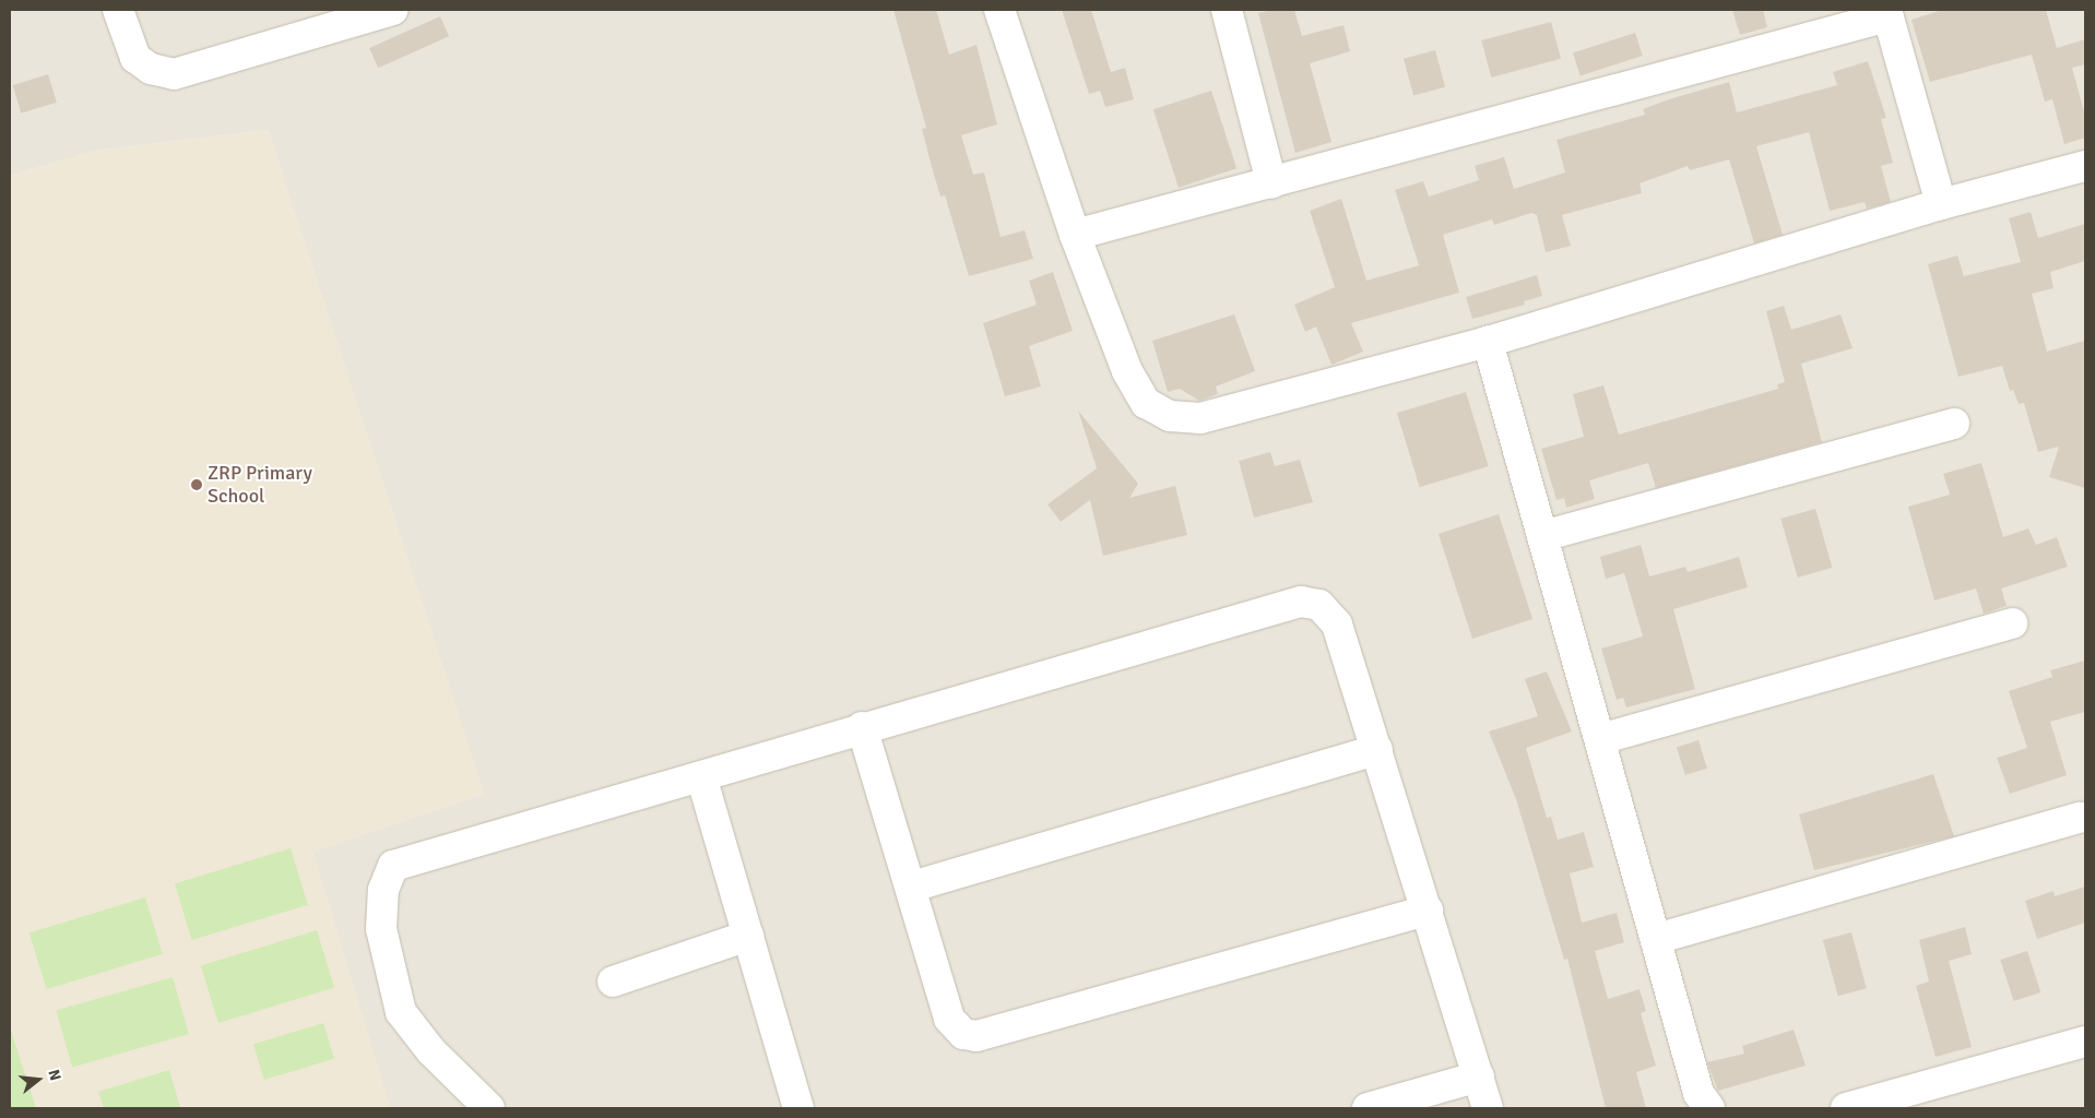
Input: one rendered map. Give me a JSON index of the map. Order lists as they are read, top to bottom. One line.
{"places":["ZRP Primary School"],"north":"right"}
